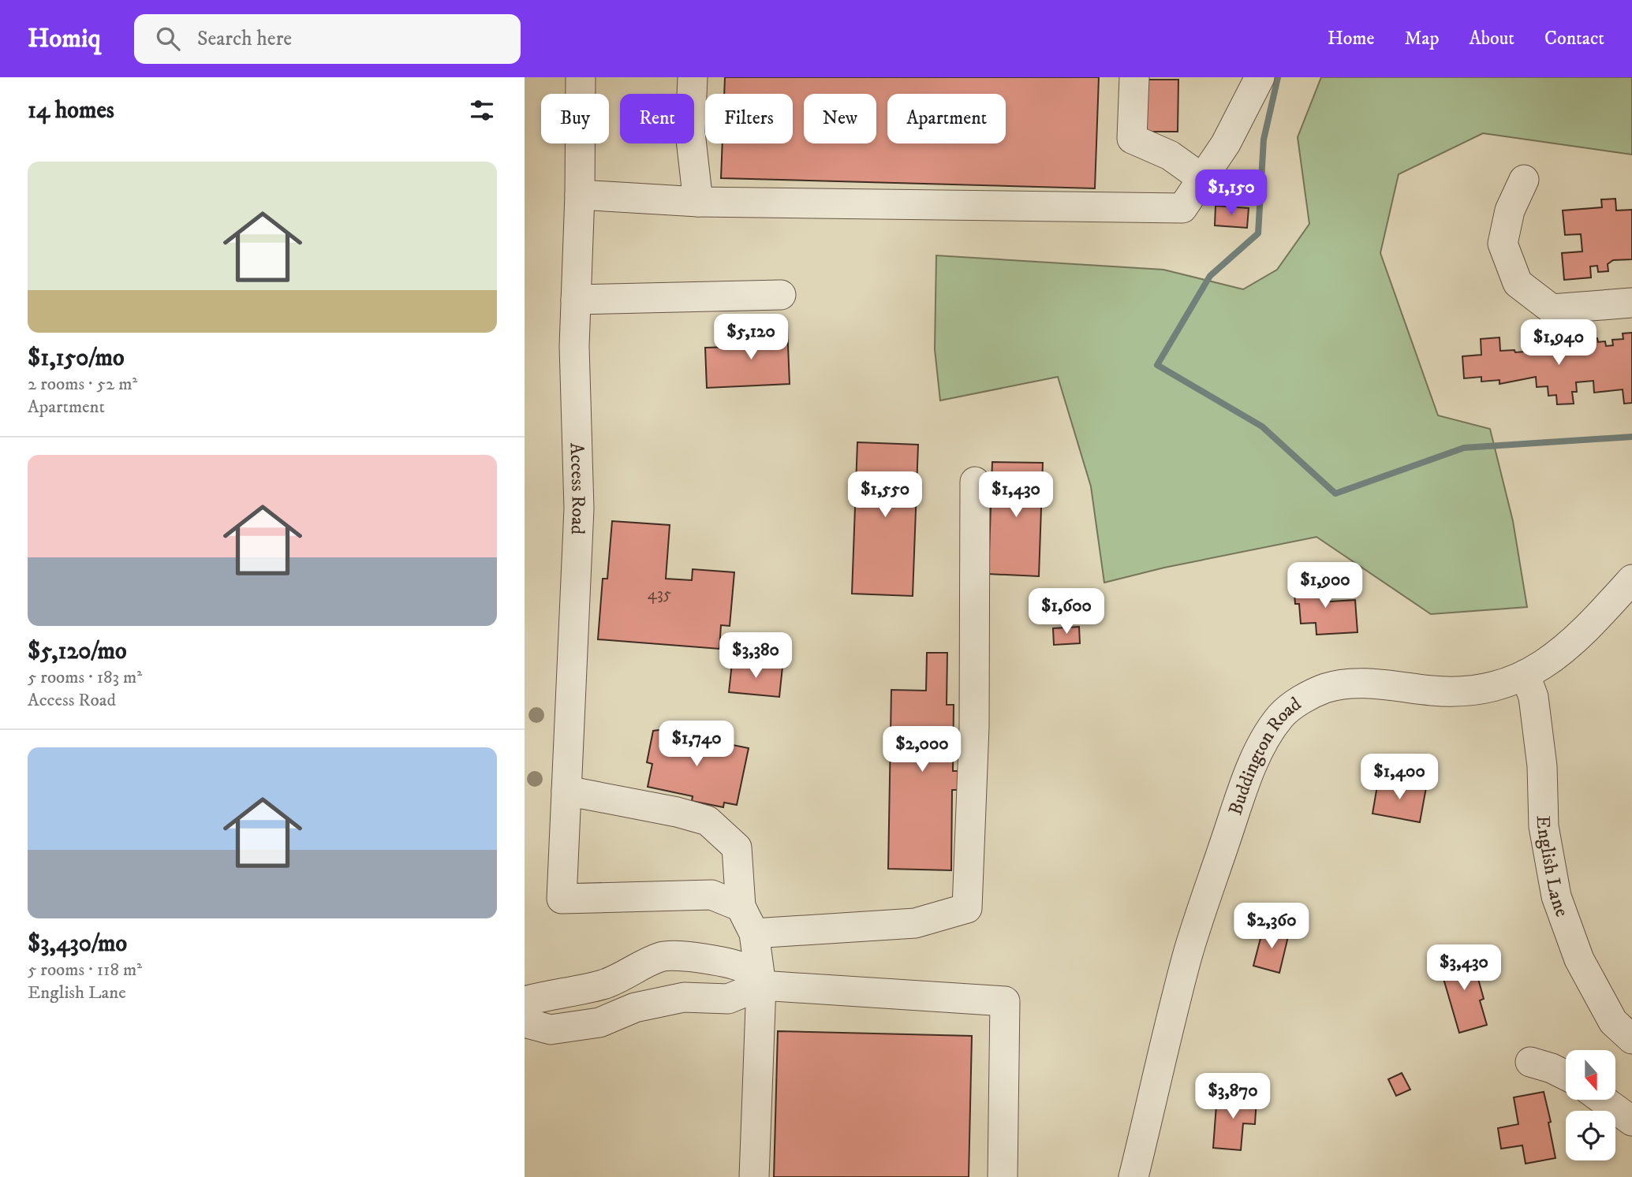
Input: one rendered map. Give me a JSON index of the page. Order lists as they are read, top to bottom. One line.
{"streets":{"street":["Access Road","Buddington Road","English Lane"]},"crossings":[["Buddington Road","English Lane"]],"house_numbers":["435"],"north":"bottom","page":{"header":"Homiq","search":"Search here","nav":["Home","Map","About","Contact"],"heading":"14 homes","chip":["Buy","Rent","Filters","New","Apartment"],"list":[{"name":"$1,150/mo","note":"2 rooms · 52 m² · Apartment"},{"name":"$5,120/mo","note":"5 rooms · 183 m² · Access Road"},{"name":"$3,430/mo","note":"5 rooms · 118 m² · English Lane"}],"price":["$1,150","$5,120","$1,940","$1,550","$1,430","$1,900","$1,600","$3,380","$1,740","$2,000","$1,400","$2,360","$3,430","$3,870"]}}
